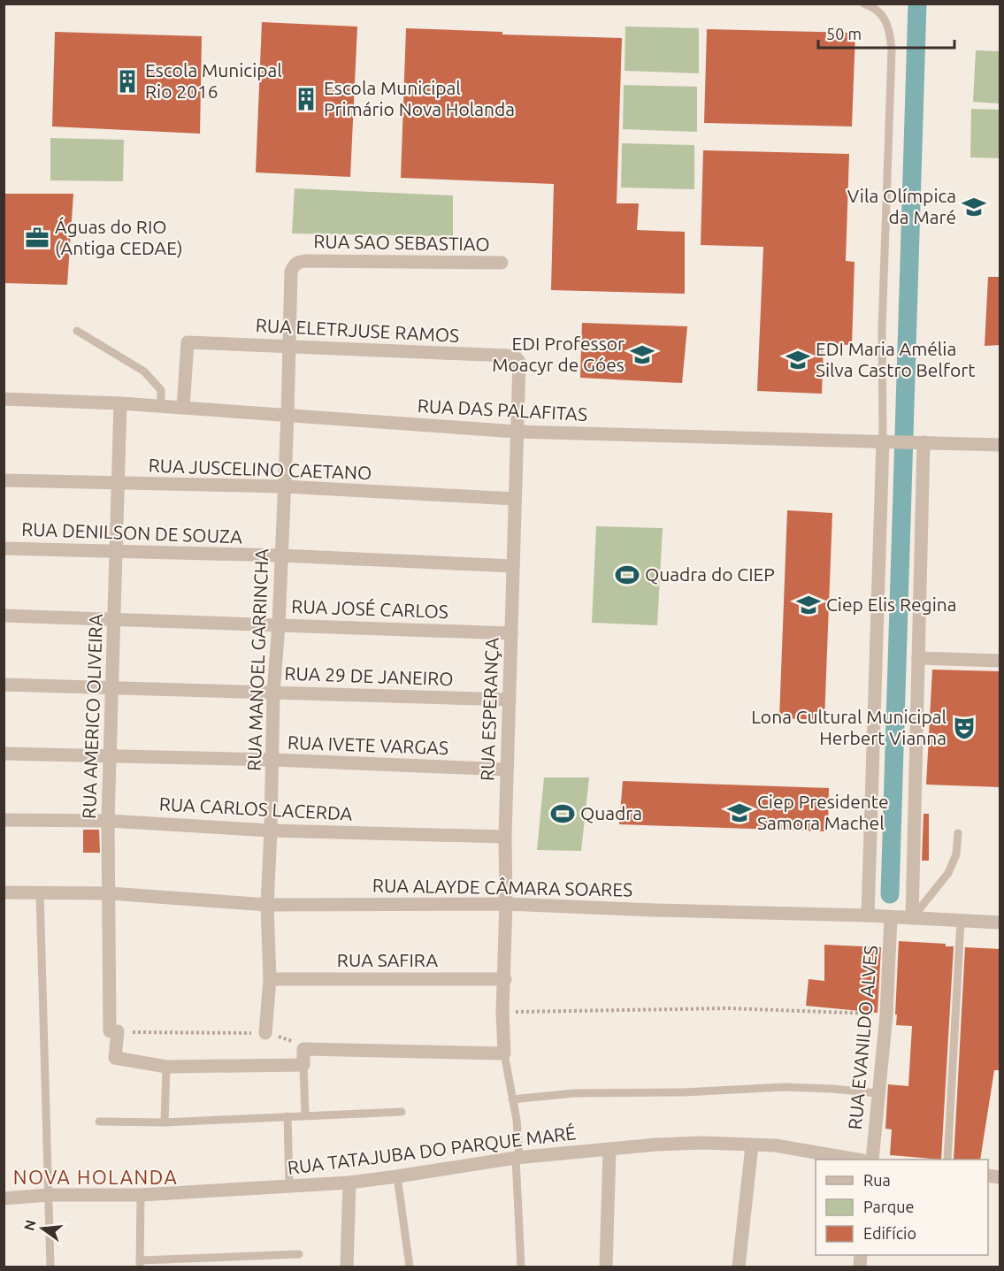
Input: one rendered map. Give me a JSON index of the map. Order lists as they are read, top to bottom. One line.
{"streets":{"street":["RUA SAO SEBASTIAO","RUA ELETRJUSE RAMOS","RUA DAS PALAFITAS","RUA JUSCELINO CAETANO","RUA DENILSON DE SOUZA","RUA JOSÉ CARLOS","RUA MANOEL GARRINCHA","RUA 29 DE JANEIRO","RUA ESPERANÇA","RUA AMERICO OLIVEIRA","RUA IVETE VARGAS","RUA CARLOS LACERDA","RUA ALAYDE CÂMARA SOARES","RUA SAFIRA","RUA EVANILDO ALVES","RUA TATAJUBA DO PARQUE MARÉ"]},"crossings":[["RUA SAO SEBASTIAO","RUA MANOEL GARRINCHA"],["RUA ELETRJUSE RAMOS","RUA DAS PALAFITAS"],["RUA ELETRJUSE RAMOS","RUA MANOEL GARRINCHA"],["RUA ELETRJUSE RAMOS","RUA ESPERANÇA"],["RUA DAS PALAFITAS","RUA MANOEL GARRINCHA"],["RUA DAS PALAFITAS","RUA ESPERANÇA"],["RUA DAS PALAFITAS","RUA AMERICO OLIVEIRA"],["RUA JUSCELINO CAETANO","RUA MANOEL GARRINCHA"],["RUA JUSCELINO CAETANO","RUA ESPERANÇA"],["RUA JUSCELINO CAETANO","RUA AMERICO OLIVEIRA"],["RUA DENILSON DE SOUZA","RUA MANOEL GARRINCHA"],["RUA DENILSON DE SOUZA","RUA ESPERANÇA"],["RUA DENILSON DE SOUZA","RUA AMERICO OLIVEIRA"],["RUA JOSÉ CARLOS","RUA MANOEL GARRINCHA"],["RUA JOSÉ CARLOS","RUA ESPERANÇA"],["RUA JOSÉ CARLOS","RUA AMERICO OLIVEIRA"],["RUA MANOEL GARRINCHA","RUA 29 DE JANEIRO"],["RUA MANOEL GARRINCHA","RUA IVETE VARGAS"],["RUA MANOEL GARRINCHA","RUA CARLOS LACERDA"],["RUA MANOEL GARRINCHA","RUA ALAYDE CÂMARA SOARES"],["RUA MANOEL GARRINCHA","RUA SAFIRA"],["RUA 29 DE JANEIRO","RUA ESPERANÇA"],["RUA 29 DE JANEIRO","RUA AMERICO OLIVEIRA"],["RUA ESPERANÇA","RUA IVETE VARGAS"],["RUA ESPERANÇA","RUA CARLOS LACERDA"],["RUA ESPERANÇA","RUA ALAYDE CÂMARA SOARES"],["RUA ESPERANÇA","RUA SAFIRA"],["RUA AMERICO OLIVEIRA","RUA IVETE VARGAS"],["RUA AMERICO OLIVEIRA","RUA CARLOS LACERDA"],["RUA AMERICO OLIVEIRA","RUA ALAYDE CÂMARA SOARES"],["RUA ALAYDE CÂMARA SOARES","RUA EVANILDO ALVES"]],"districts":["NOVA HOLANDA"],"places":{"building":["Escola Municipal Rio 2016","Escola Municipal Primário Nova Holanda"],"school or university":["Vila Olímpica da Maré","EDI Professor Moacyr de Góes","EDI Maria Amélia Silva Castro Belfort","Ciep Elis Regina","Ciep Presidente Samora Machel"],"office":["Águas do RIO (Antiga CEDAE)"],"sports":["Quadra do CIEP","Quadra"],"theatre":["Lona Cultural Municipal Herbert Vianna"]},"legend":["Rua","Parque","Edifício"],"scale_bar":"50 m","north":"left"}
